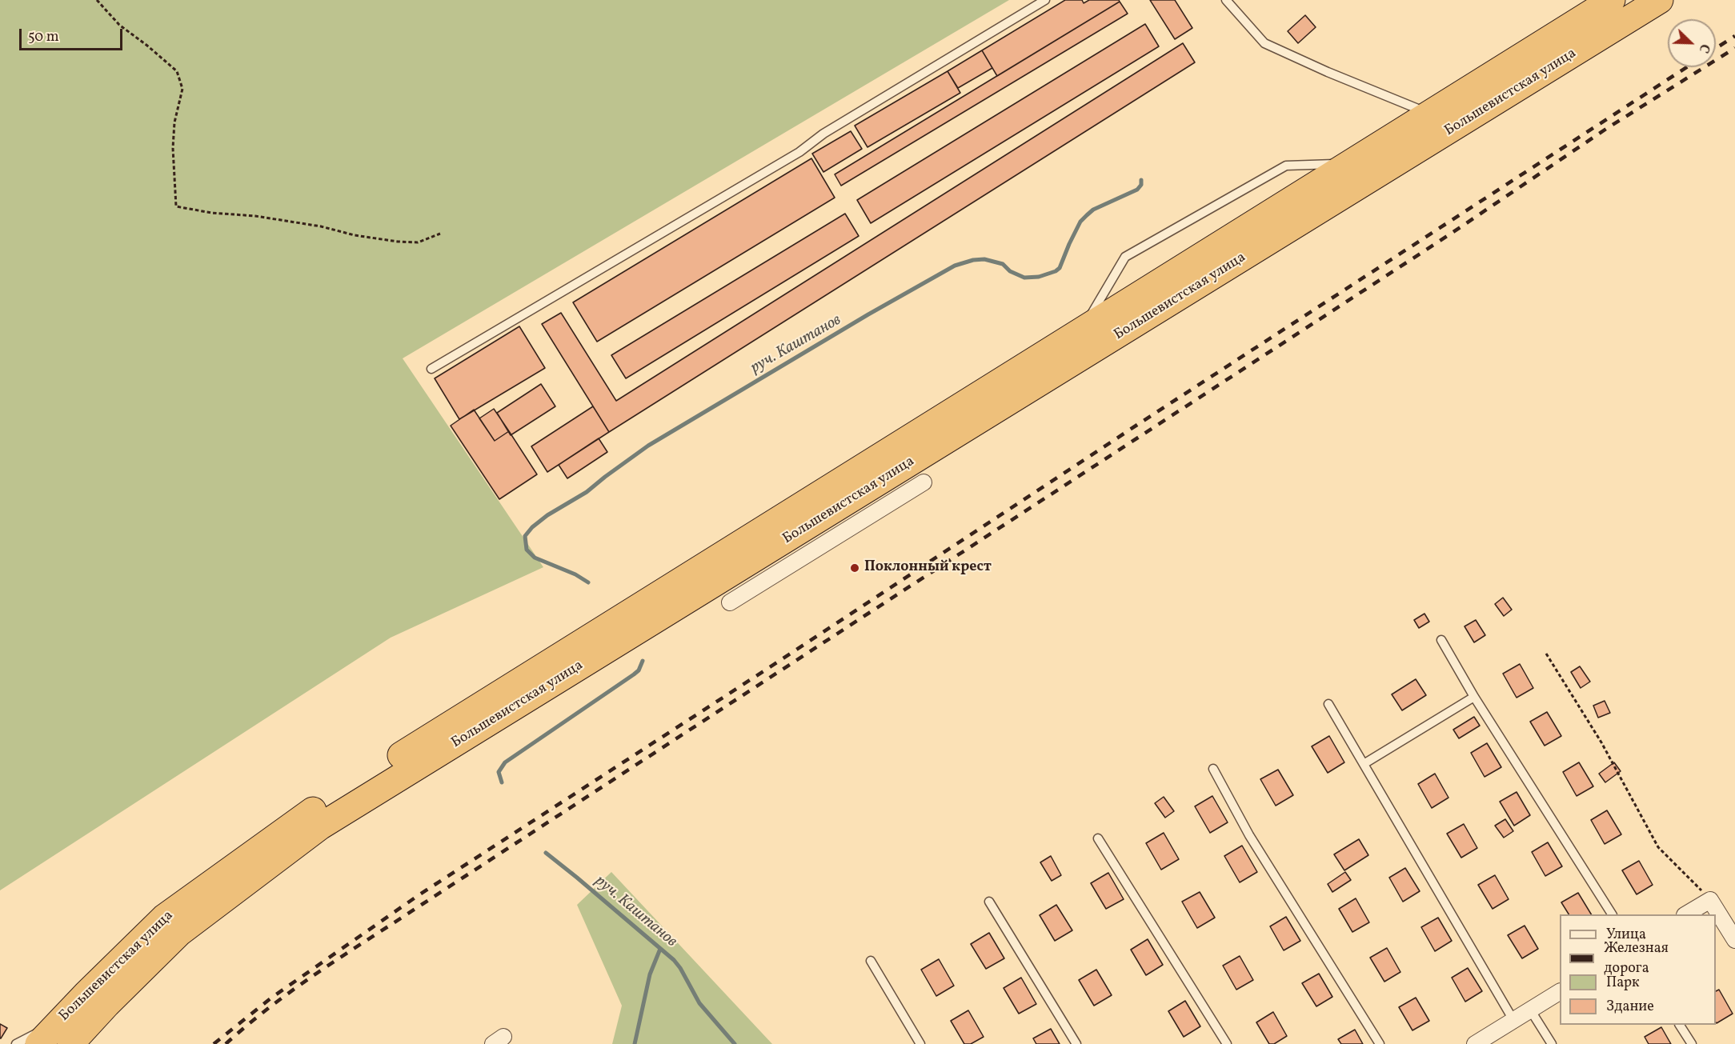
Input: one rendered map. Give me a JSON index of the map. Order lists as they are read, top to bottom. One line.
{"streets":{"highway":["Большевистская улица"]},"water":["руч. Каштанов"],"places":["Поклонный крест"],"legend":["Улица","Железная дорога","Парк","Здание"],"scale_bar":"50 m","north":"bottom right"}
